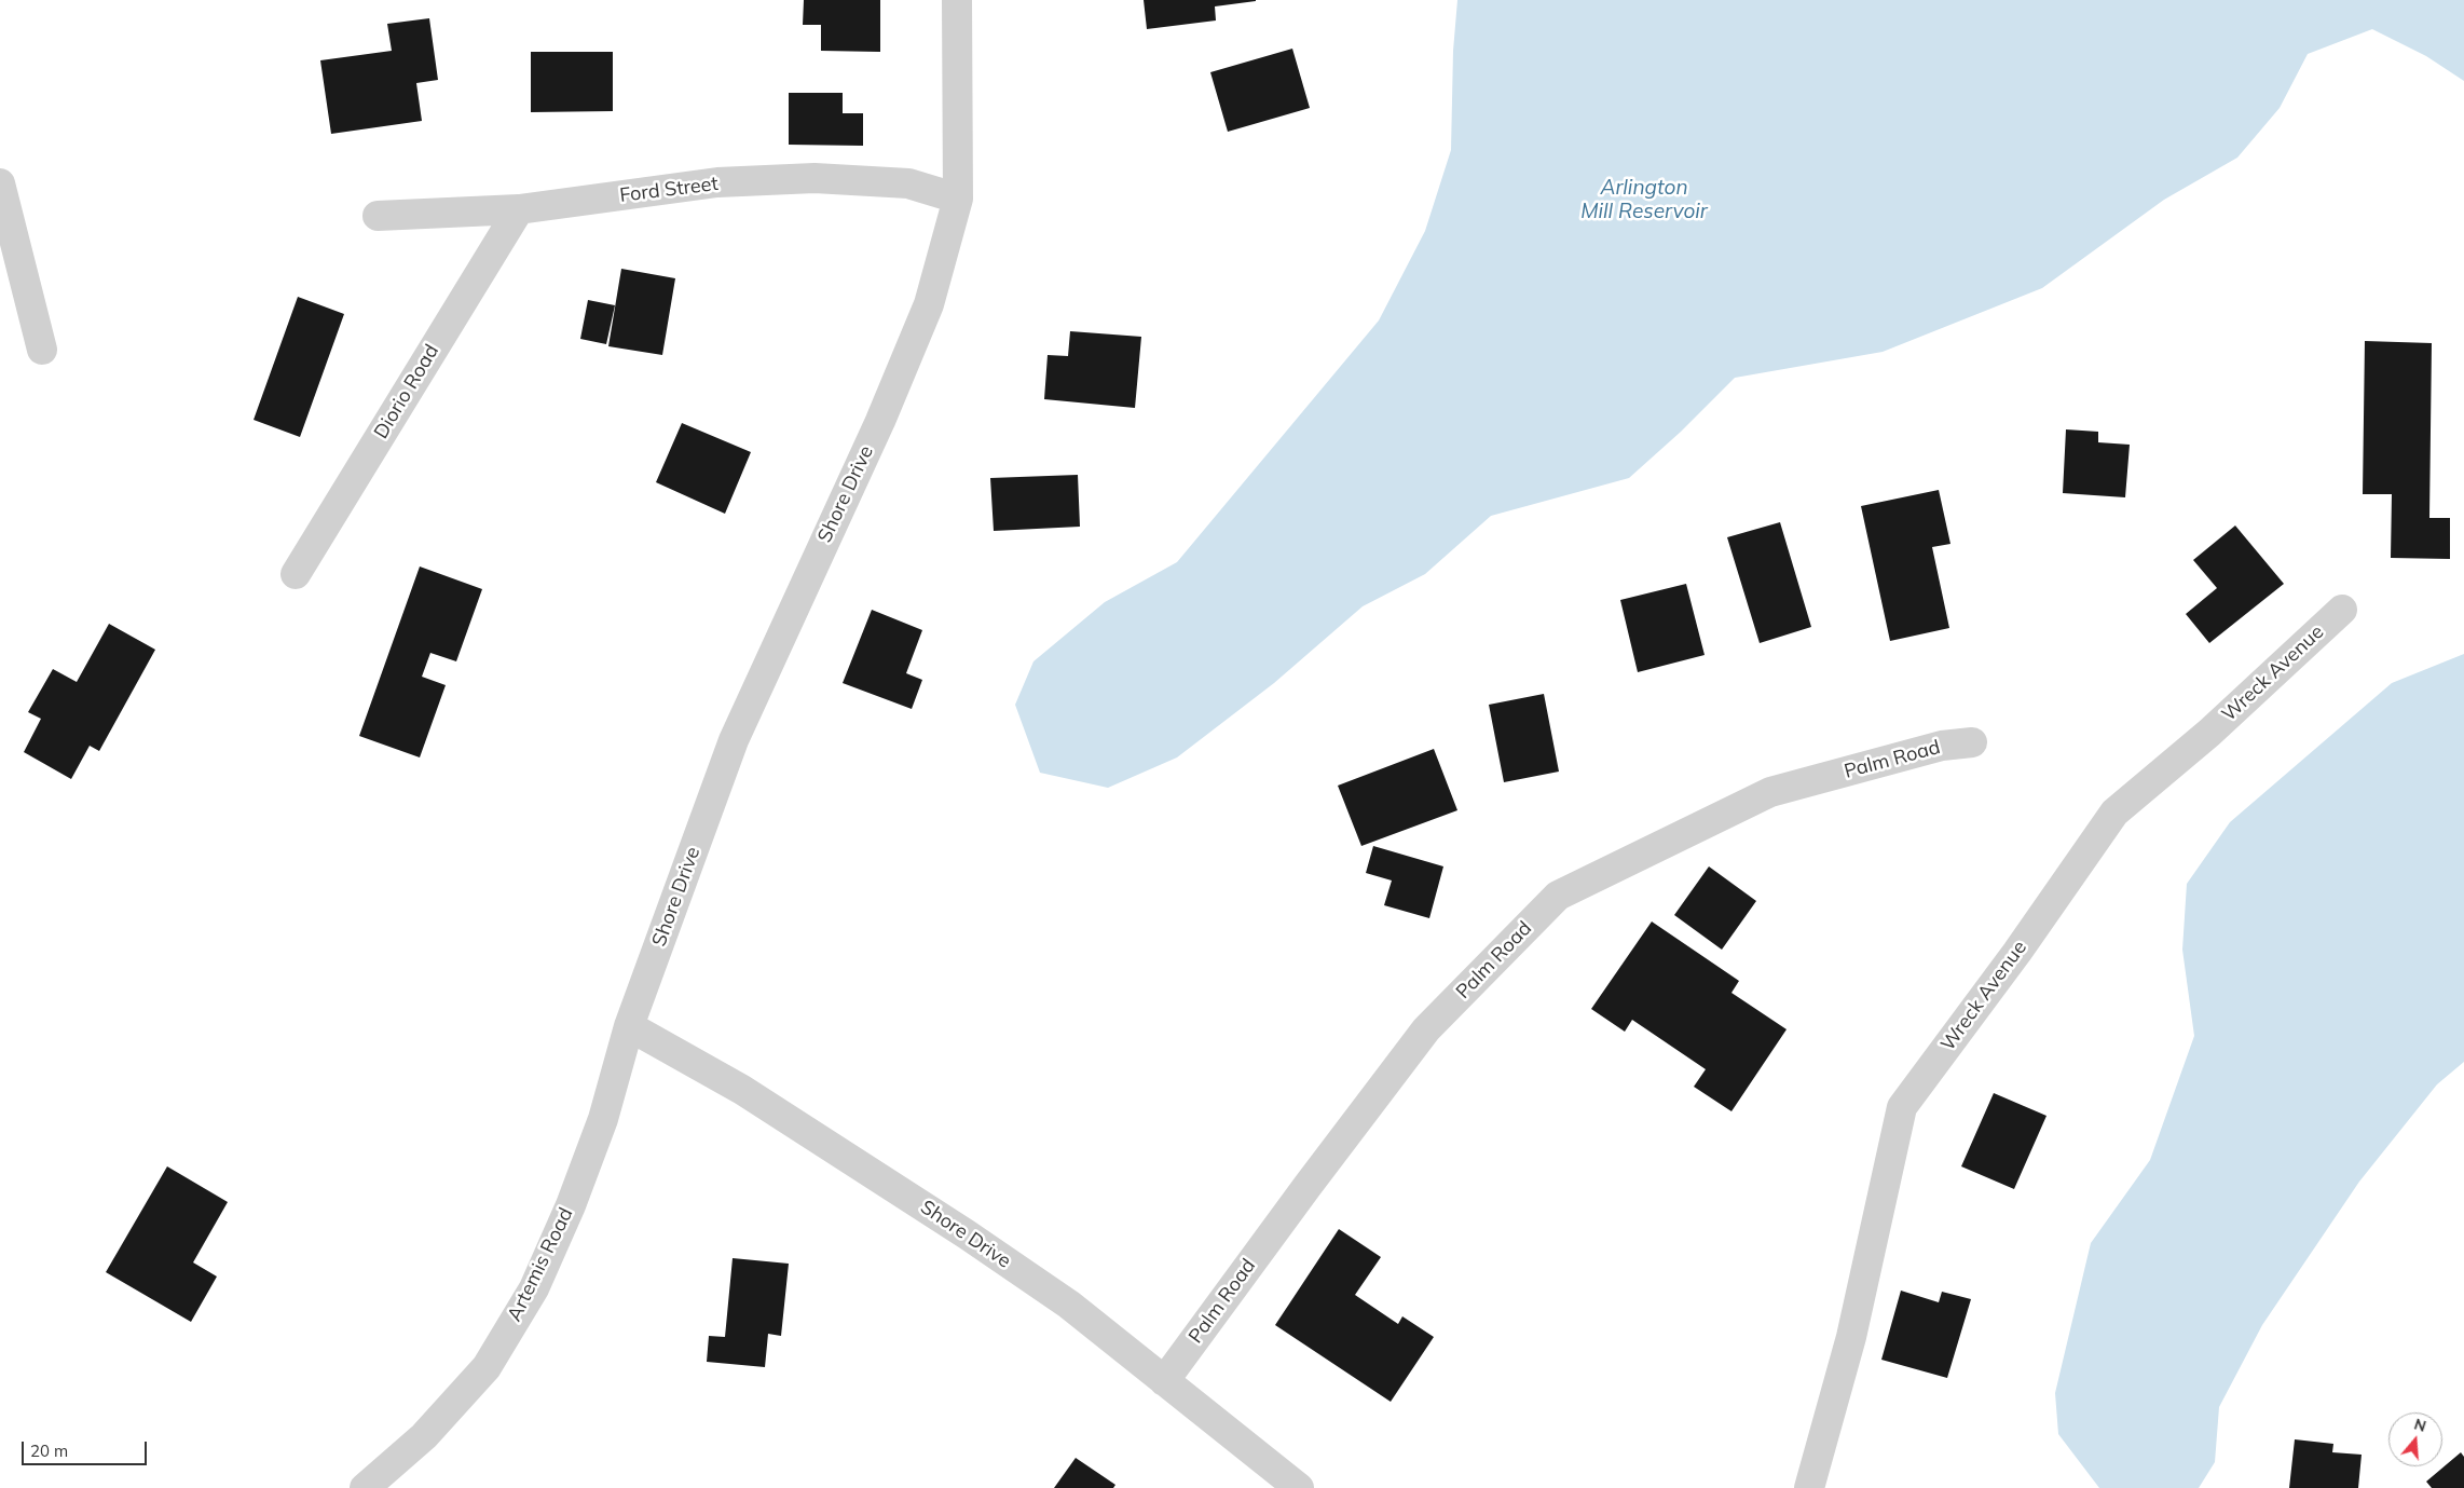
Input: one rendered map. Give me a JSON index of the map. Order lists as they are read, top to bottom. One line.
{"streets":{"street":["Ford Street","Diorio Road","Shore Drive","Wreck Avenue","Palm Road","Artemis Road"]},"crossings":[["Ford Street","Diorio Road"],["Ford Street","Shore Drive"],["Shore Drive","Palm Road"],["Shore Drive","Artemis Road"]],"water":["Arlington Mill Reservoir"],"scale_bar":"20 m","north":"top"}
